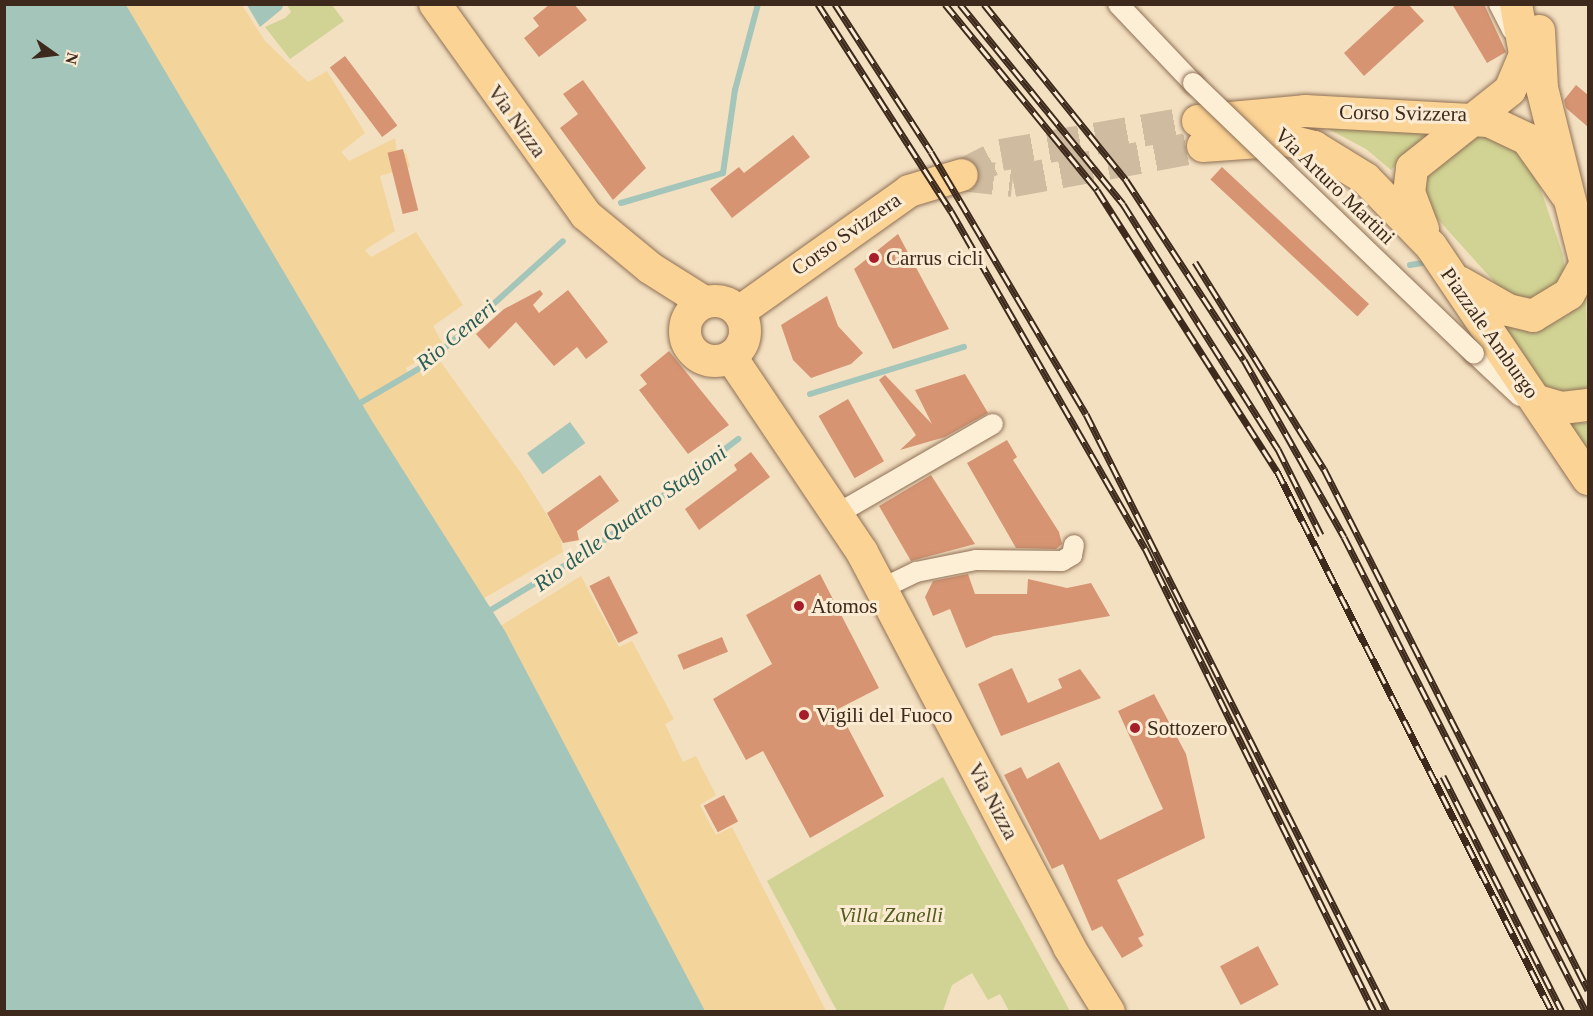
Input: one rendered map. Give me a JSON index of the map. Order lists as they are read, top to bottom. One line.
{"streets":{"main road":["Corso Svizzera","Via Nizza","Piazzale Amburgo"],"street":["Via Arturo Martini"]},"crossings":[["Corso Svizzera","Via Nizza"],["Corso Svizzera","Piazzale Amburgo"],["Via Arturo Martini","Piazzale Amburgo"]],"water":["Rio Ceneri","Rio delle Quattro Stagioni"],"parks":["Villa Zanelli"],"places":["Carrus cicli","Atomos","Vigili del Fuoco","Sottozero"],"north":"right"}
